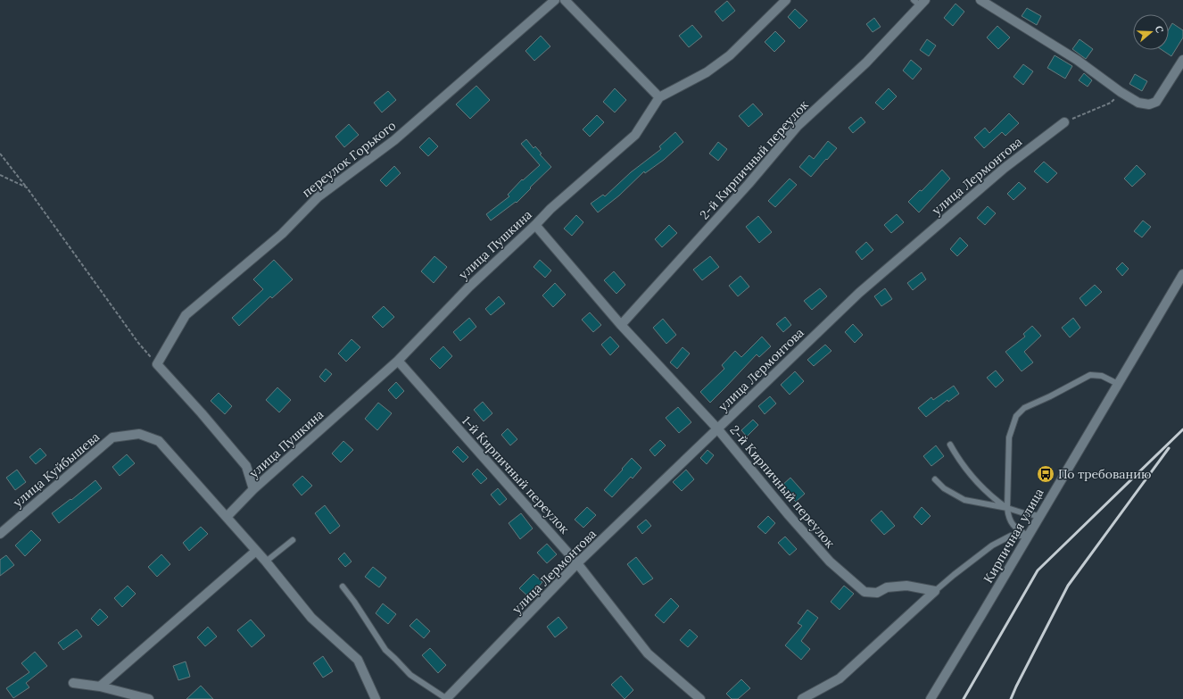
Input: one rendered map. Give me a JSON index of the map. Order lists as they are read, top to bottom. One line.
{"streets":{"street":["переулок Горького","2-й Кирпичный переулок","улица Лермонтова","улица Пушкина","улица Куйбышева","1-й Кирпичный переулок","Кирпичная улица"]},"crossings":[["2-й Кирпичный переулок","улица Лермонтова"],["2-й Кирпичный переулок","улица Пушкина"],["улица Лермонтова","1-й Кирпичный переулок"],["улица Пушкина","улица Куйбышева"],["улица Пушкина","1-й Кирпичный переулок"]],"places":{"bus stop":["По требованию"]},"north":"right"}
